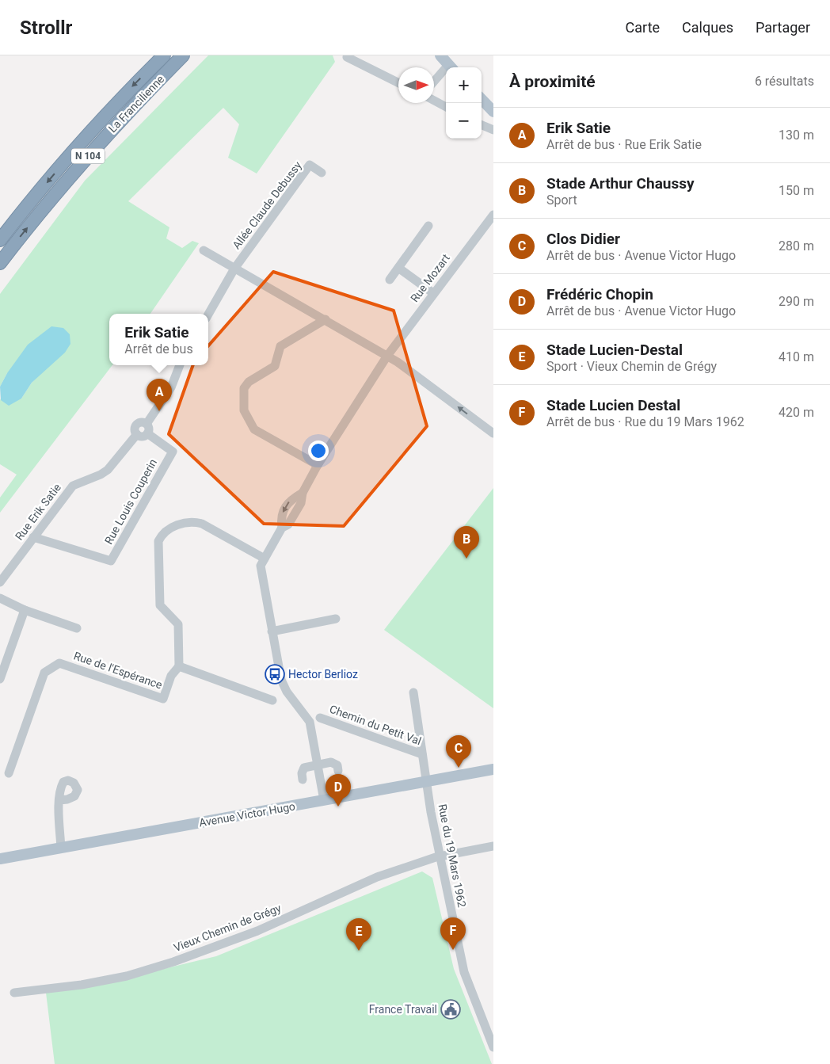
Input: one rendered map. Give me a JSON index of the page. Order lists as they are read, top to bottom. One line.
{"streets":{"highway":["La Francilienne","N 104"],"main road":["Avenue Victor Hugo"],"street":["Allée Claude Debussy","Rue Mozart","Rue Louis Couperin","Rue Erik Satie","Rue de l'Espérance","Chemin du Petit Val","Rue du 19 Mars 1962","Vieux Chemin de Grégy"]},"crossings":[["Rue Louis Couperin","Rue Erik Satie"],["Chemin du Petit Val","Rue du 19 Mars 1962"],["Avenue Victor Hugo","Rue du 19 Mars 1962"],["Rue du 19 Mars 1962","Vieux Chemin de Grégy"]],"places":{"bus stop":["Hector Berlioz"],"public building":["France Travail"]},"north":"right","page":{"header":"Strollr","nav":["Carte","Calques","Partager"],"heading":["À proximité","6 résultats"],"map_buttons":["+","−"],"list":[{"mark":"A","name":"Erik Satie","note":"Arrêt de bus · Rue Erik Satie","value":"130 m"},{"mark":"B","name":"Stade Arthur Chaussy","note":"Sport","value":"150 m"},{"mark":"C","name":"Clos Didier","note":"Arrêt de bus · Avenue Victor Hugo","value":"280 m"},{"mark":"D","name":"Frédéric Chopin","note":"Arrêt de bus · Avenue Victor Hugo","value":"290 m"},{"mark":"E","name":"Stade Lucien-Destal","note":"Sport · Vieux Chemin de Grégy","value":"410 m"},{"mark":"F","name":"Stade Lucien Destal","note":"Arrêt de bus · Rue du 19 Mars 1962","value":"420 m"}],"popup":["Erik Satie","Arrêt de bus"],"pins":["A","B","C","D","F","E"]}}
